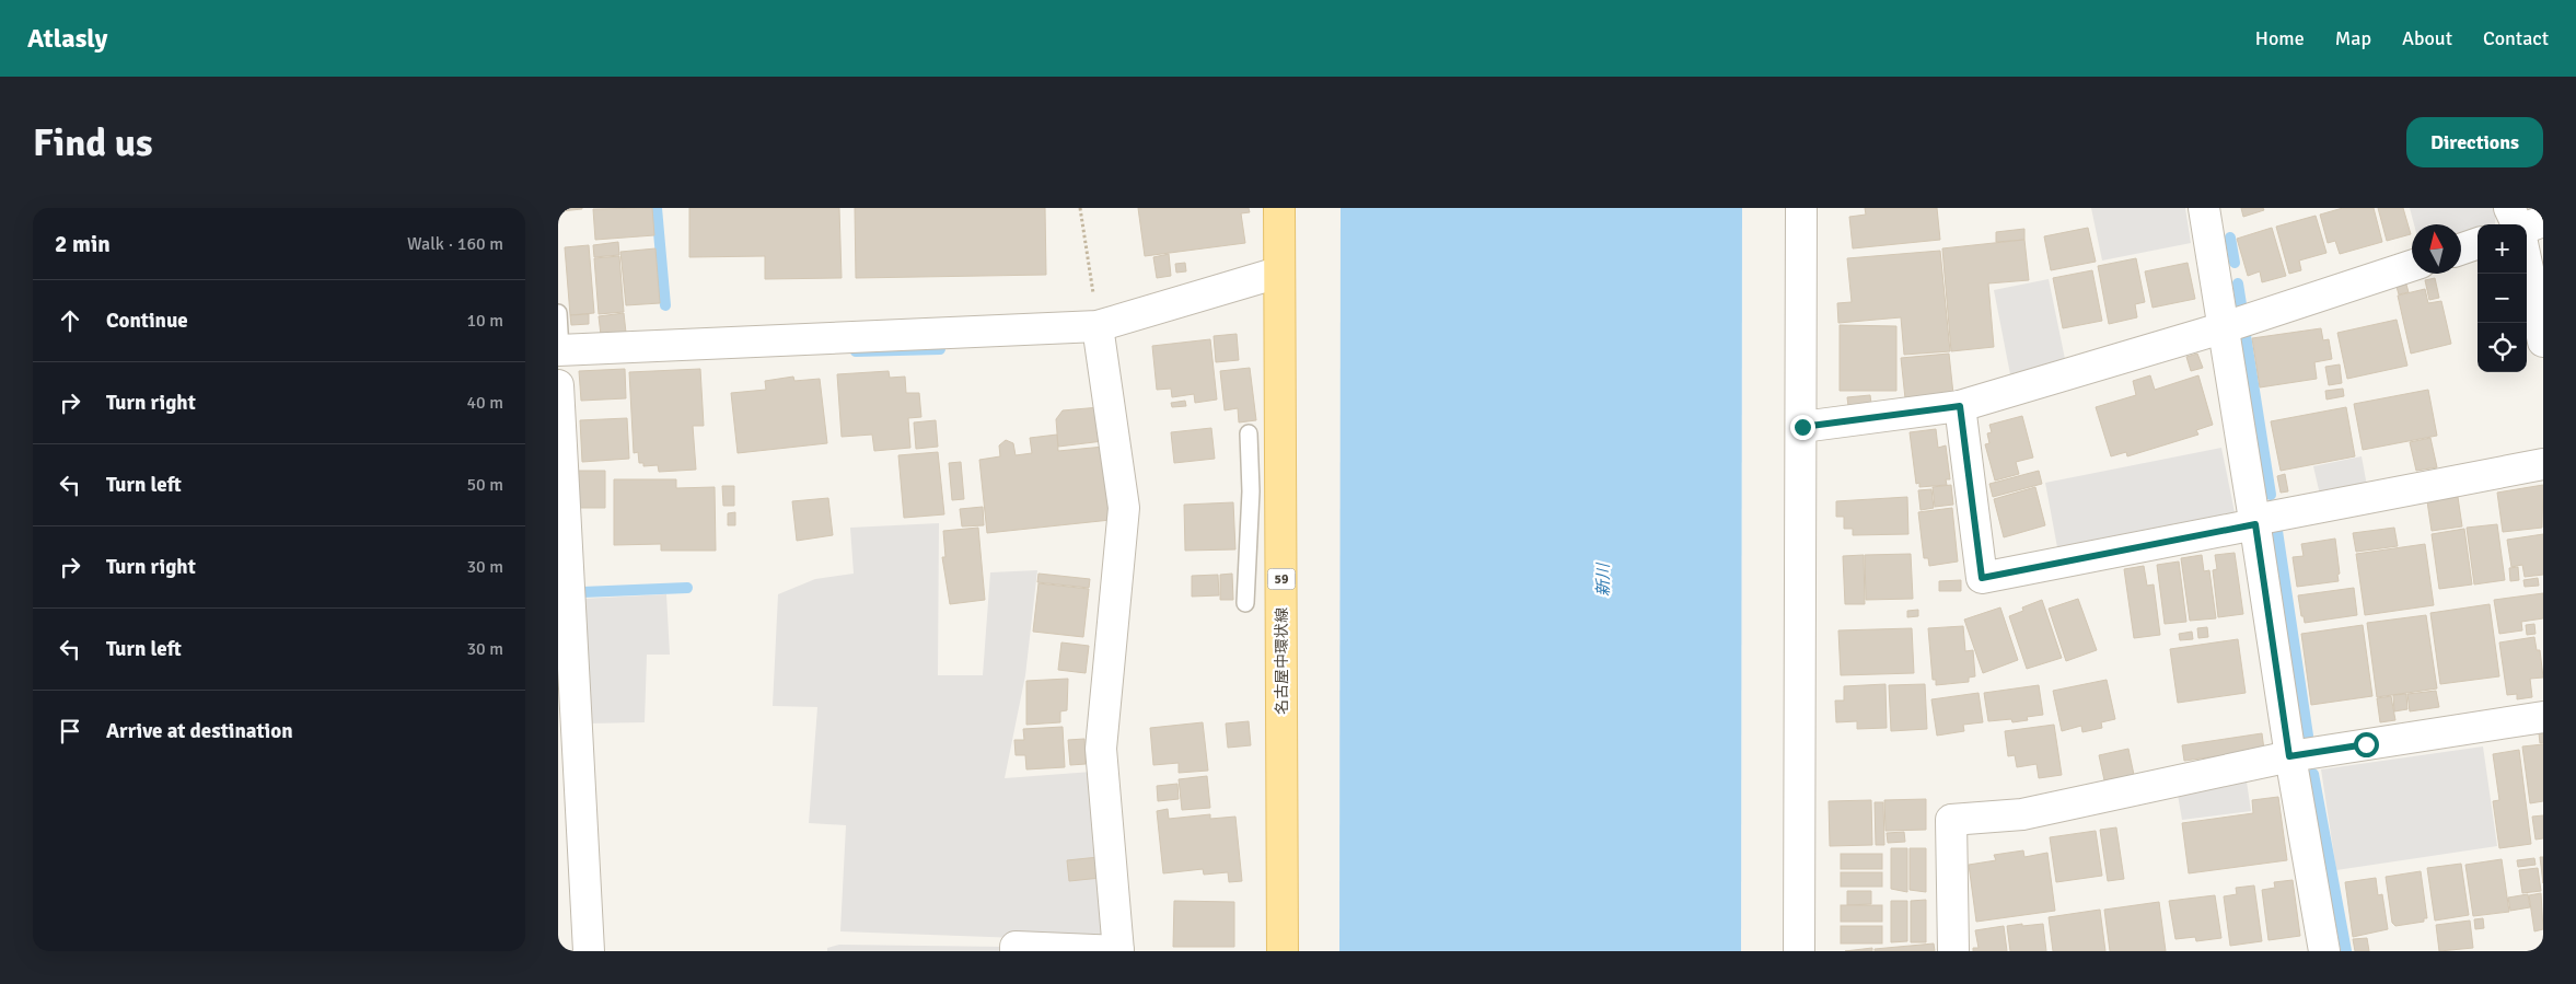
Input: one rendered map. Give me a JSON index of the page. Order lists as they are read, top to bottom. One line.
{"streets":{"main road":["59","名古屋中環状線"]},"water":["新川"],"north":"top","page":{"header":"Atlasly","nav":["Home","Map","About","Contact"],"buttons":"Directions","title":"Find us","heading":["2 min","Walk · 160 m"],"map_buttons":["+","−"],"list":[["Continue","10 m"],["Turn right","40 m"],["Turn left","50 m"],["Turn right","30 m"],["Turn left","30 m"],"Arrive at destination"]}}
